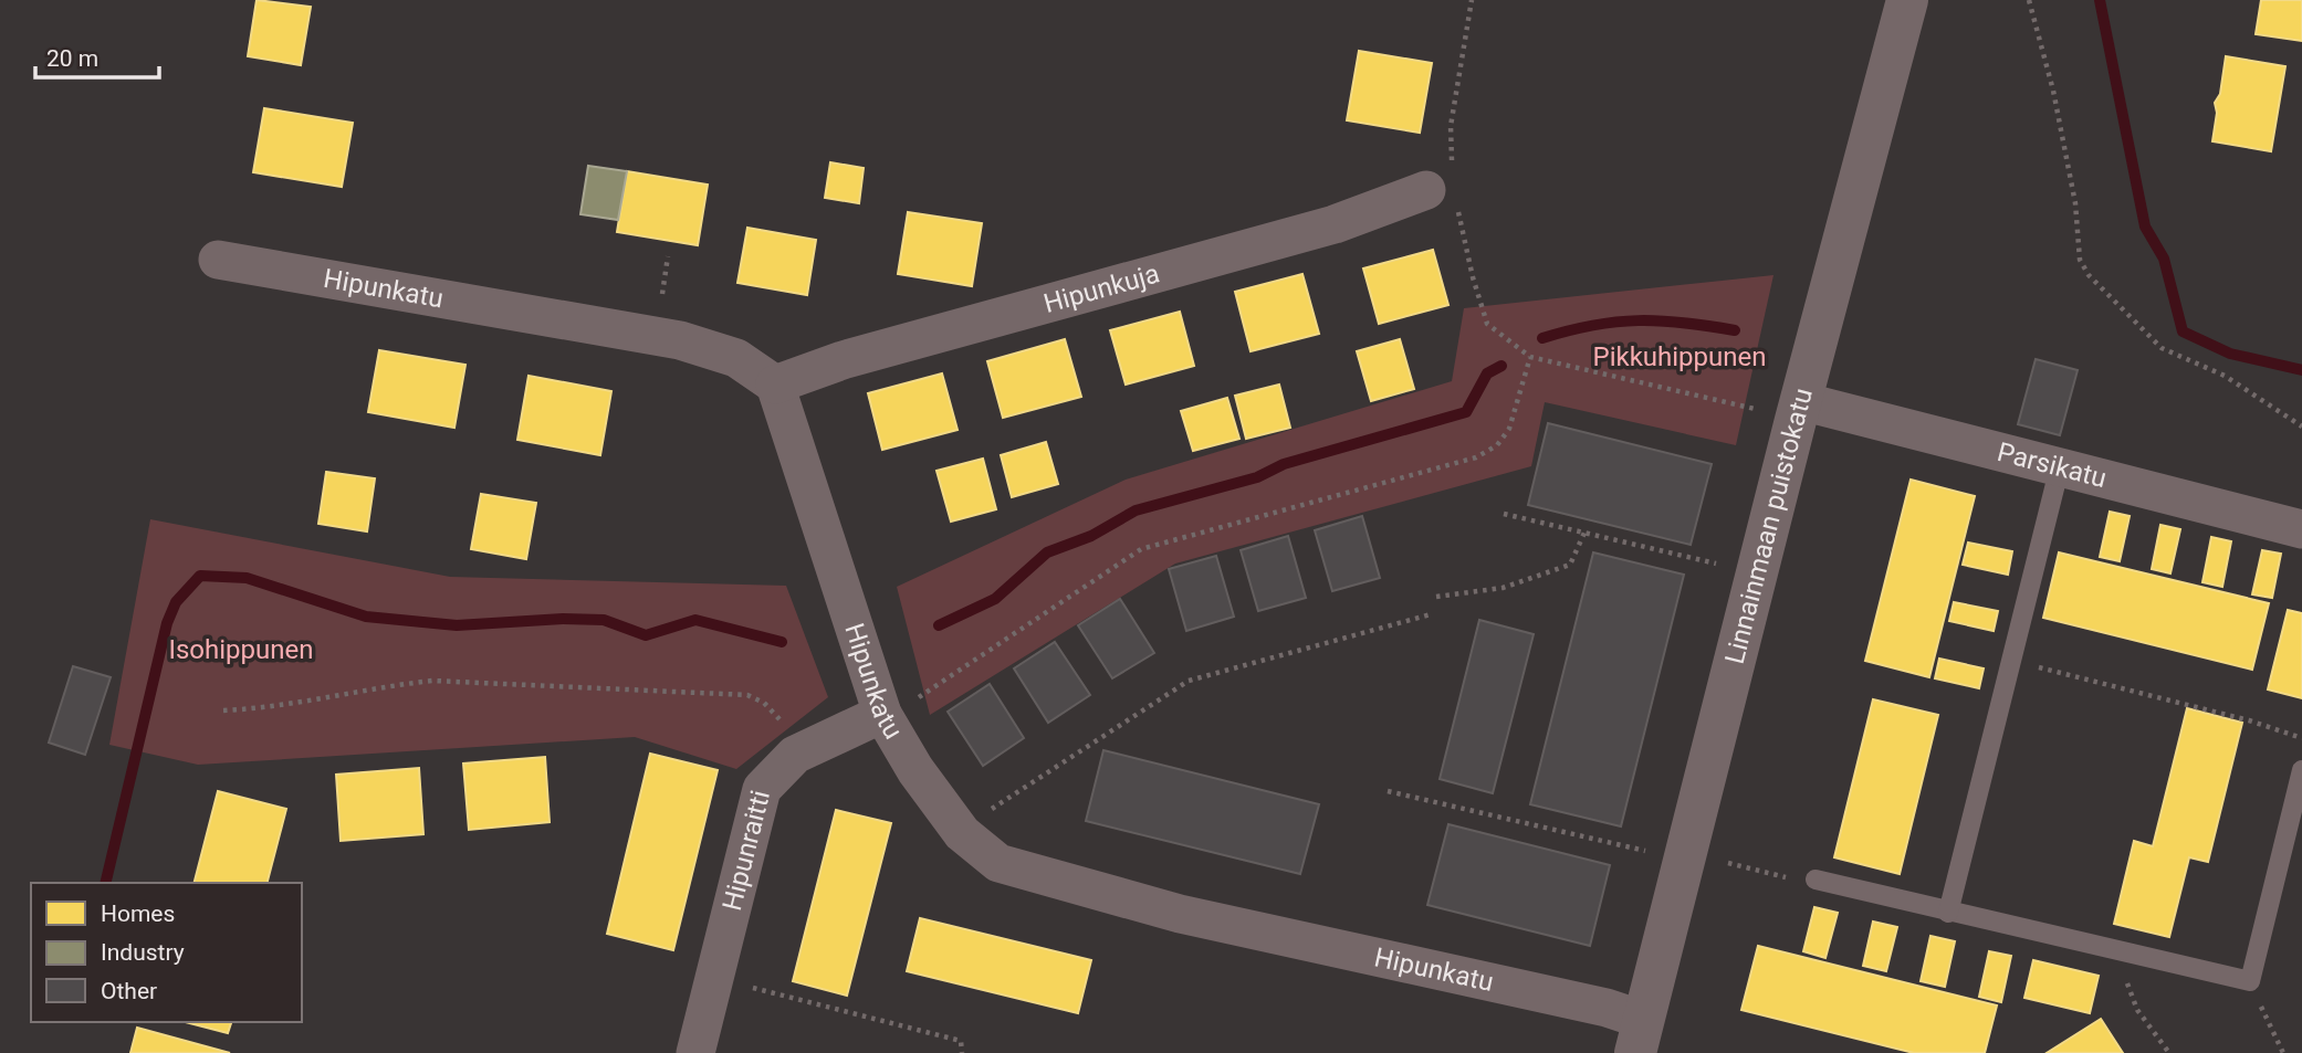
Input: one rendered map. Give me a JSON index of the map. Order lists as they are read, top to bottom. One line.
{"streets":{"street":["Hipunkuja","Hipunkatu","Parsikatu","Linnainmaan puistokatu","Hipunraitti"]},"crossings":[["Hipunkuja","Hipunkatu"],["Hipunkatu","Linnainmaan puistokatu"],["Hipunkatu","Hipunraitti"],["Parsikatu","Linnainmaan puistokatu"]],"parks":["Pikkuhippunen","Isohippunen"],"legend":["Homes","Industry","Other"],"scale_bar":"20 m"}
